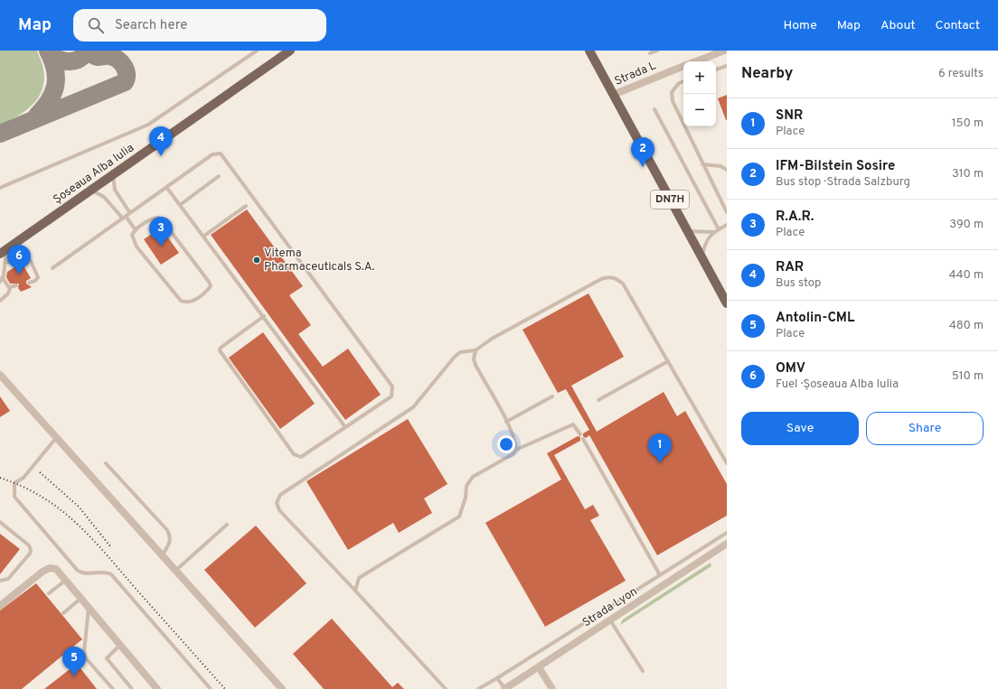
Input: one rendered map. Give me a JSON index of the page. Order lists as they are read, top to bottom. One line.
{"streets":{"main road":["Șoseaua Alba Iulia","DN7H"],"street":["Strada L","Strada Lyon"]},"crossings":[["Strada L","DN7H"]],"places":["Vitema Pharmaceuticals S.A."],"page":{"header":"Map","search":"Search here","nav":["Home","Map","About","Contact"],"heading":["Nearby","6 results"],"map_buttons":["+","−"],"list":[{"mark":"1","name":"SNR","note":"Place","value":"150 m"},{"mark":"2","name":"IFM-Bilstein Sosire","note":"Bus stop · Strada Salzburg","value":"310 m"},{"mark":"3","name":"R.A.R.","note":"Place","value":"390 m"},{"mark":"4","name":"RAR","note":"Bus stop","value":"440 m"},{"mark":"5","name":"Antolin-CML","note":"Place","value":"480 m"},{"mark":"6","name":"OMV","note":"Fuel · Șoseaua Alba Iulia","value":"510 m"}],"pins":["4","2","3","6","1","5"],"buttons":["Save","Share"]}}
